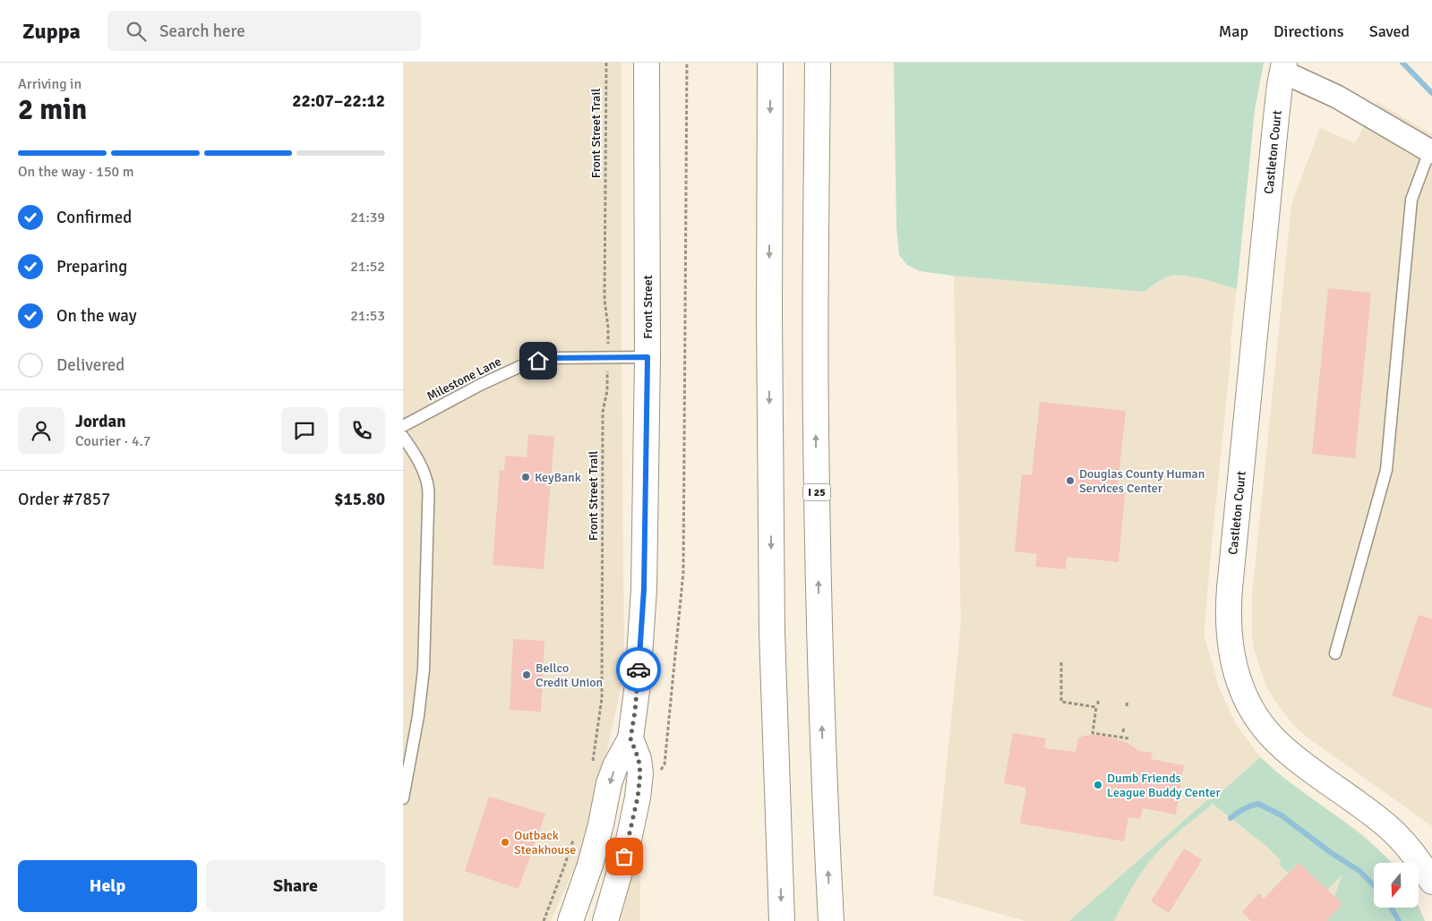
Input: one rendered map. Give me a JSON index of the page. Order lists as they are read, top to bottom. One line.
{"streets":{"main road":["Castleton Court","Front Street","I 25"],"lane":["Milestone Lane"],"path":["Front Street Trail"]},"crossings":[["Front Street Trail","Milestone Lane"],["Front Street","Milestone Lane"]],"places":["KeyBank","Douglas County Human Services Center","Bellco Credit Union","Dumb Friends League Buddy Center","Outback Steakhouse"],"north":"bottom","page":{"header":"Zuppa","search":"Search here","nav":["Map","Directions","Saved"],"heading":["2 min","Arriving in","22:07–22:12"],"panel":["Jordan","Courier · 4.7","Order #7857","$15.80"],"bar":"On the way · 150 m","list":[["Confirmed","21:39"],["Preparing","21:52"],["On the way","21:53"],"Delivered"],"buttons":["Help","Share"]}}
